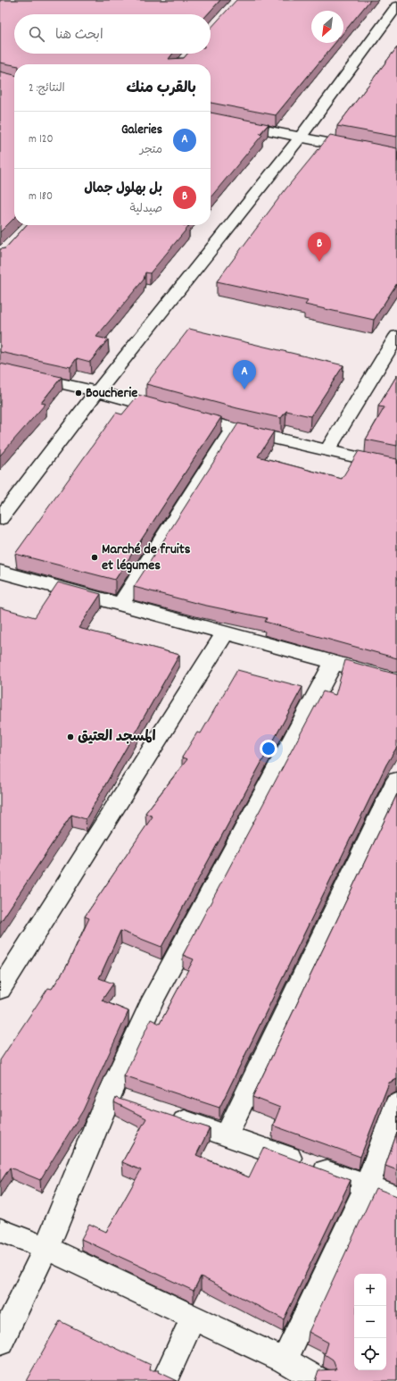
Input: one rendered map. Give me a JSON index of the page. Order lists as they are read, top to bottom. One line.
{"places":["Boucherie","Marché de fruits et légumes","المسجد العتيق"],"north":"bottom left","page":{"search":"ابحث هنا","heading":["بالقرب منك","النتائج: 2"],"list":[{"mark":"A","name":"Galeries","note":"متجر","value":"120 m"},{"mark":"B","name":"بل بهلول جمال","note":"صيدلية","value":"180 m"}],"pins":["B","A"],"map_buttons":["+","−"]}}
